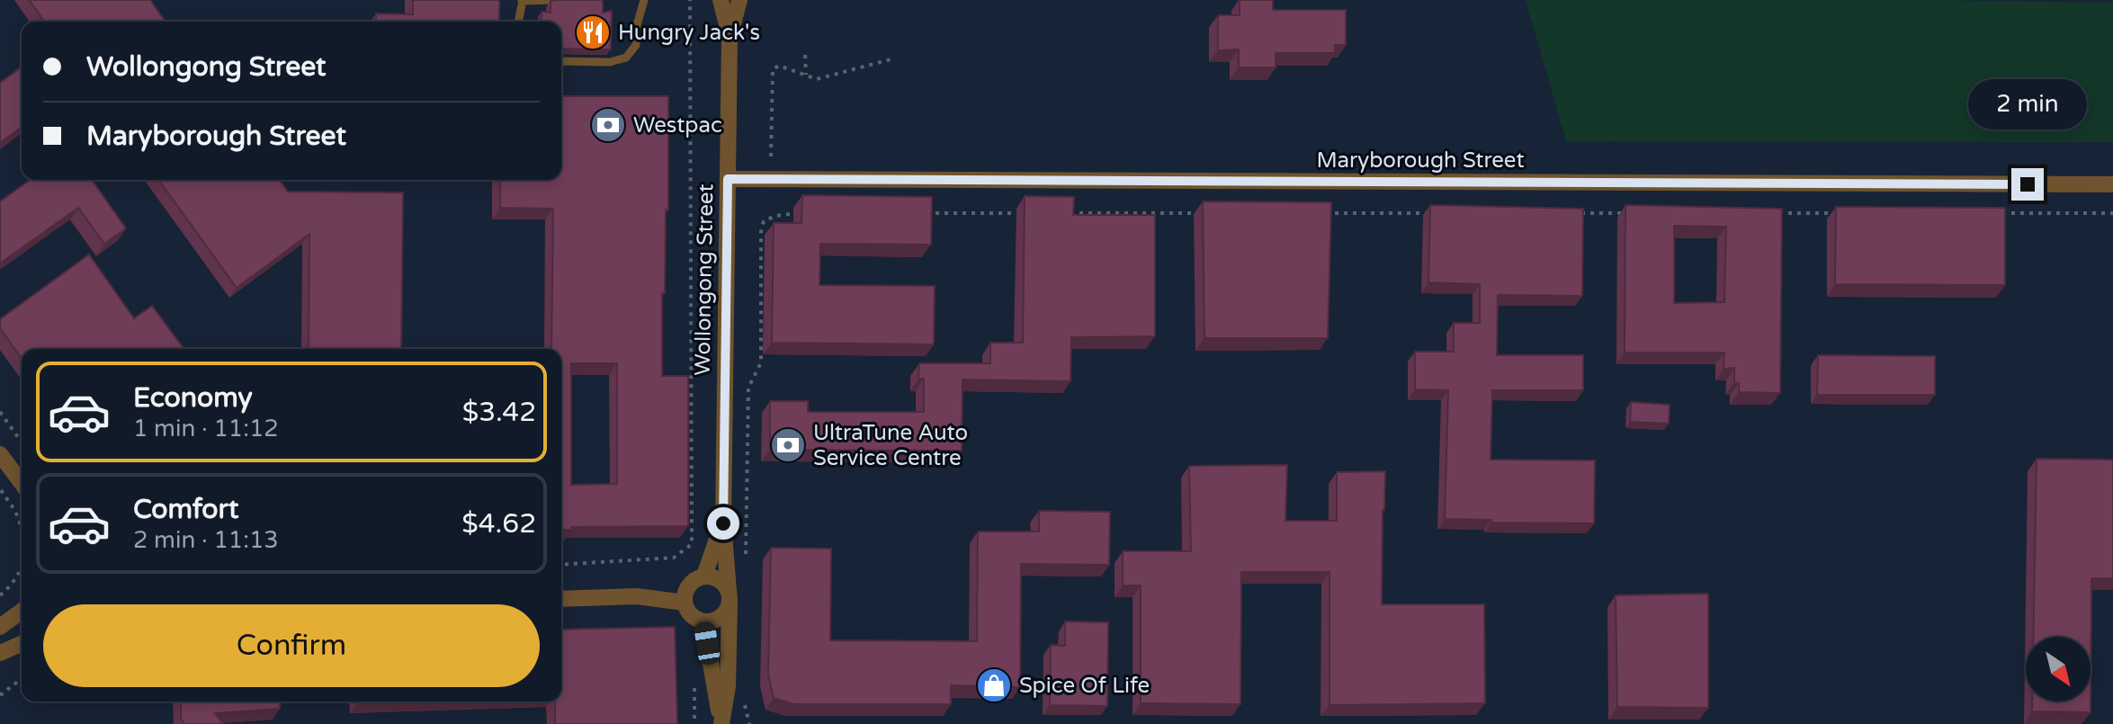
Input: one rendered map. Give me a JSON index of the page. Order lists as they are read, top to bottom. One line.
{"streets":{"street":["Maryborough Street","Wollongong Street"]},"crossings":[["Maryborough Street","Wollongong Street"]],"places":{"restaurant":["Hungry Jack's"],"bank":["Westpac","UltraTune Auto Service Centre"],"shop":["Spice Of Life"]},"north":"bottom right","page":{"banner":["Wollongong Street","Maryborough Street"],"bubble":"2 min","list":[{"name":"Economy","note":"1 min · 11:12","value":"$3.42"},{"name":"Comfort","note":"2 min · 11:13","value":"$4.62"}],"buttons":"Confirm"}}
